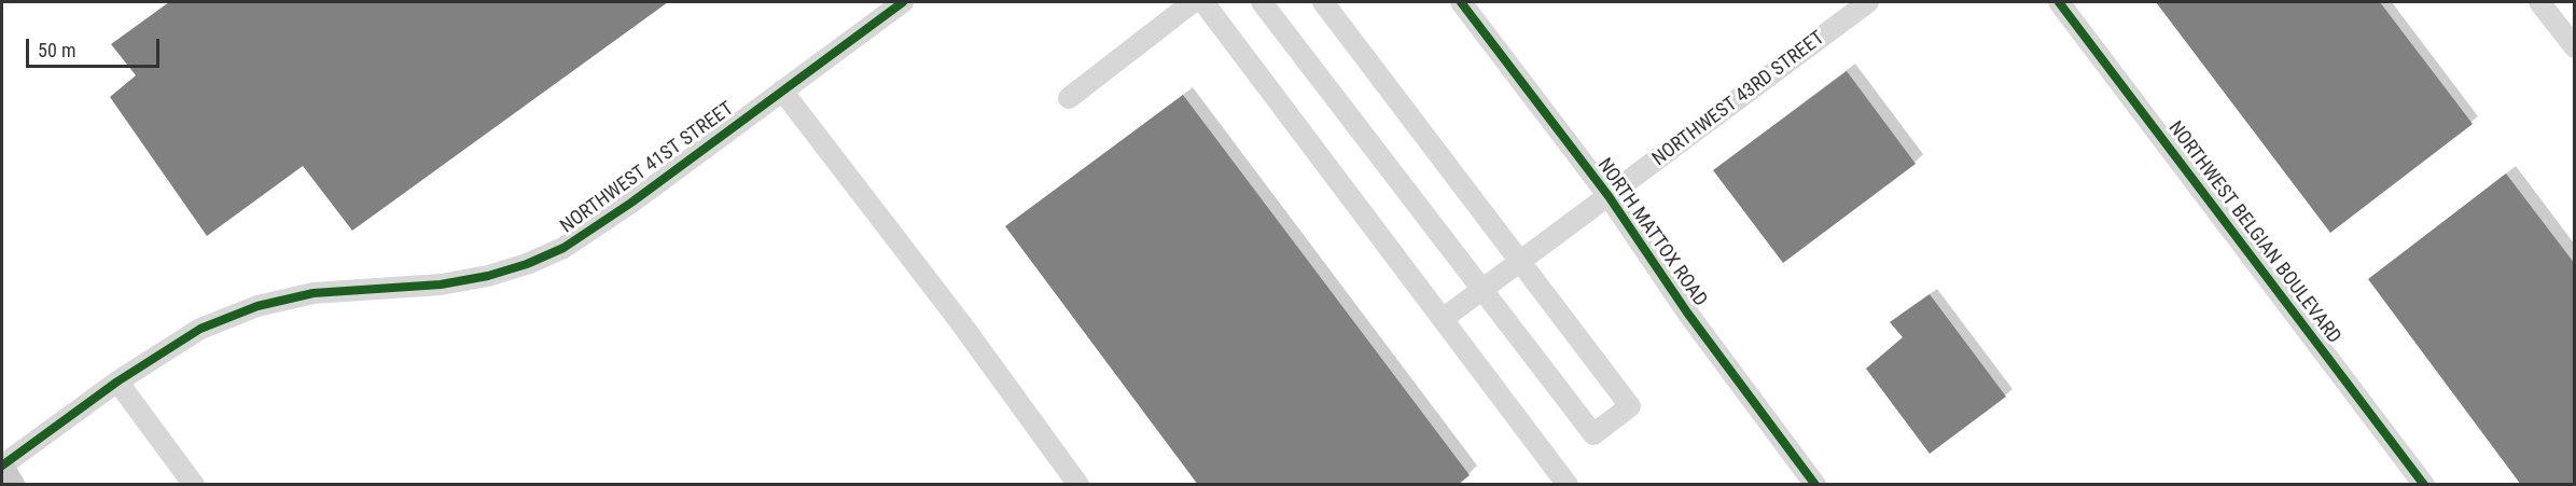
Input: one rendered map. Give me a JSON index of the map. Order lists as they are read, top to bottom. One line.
{"streets":{"street":["NORTHWEST 43RD STREET","NORTHWEST 41ST STREET","NORTH MATTOX ROAD","NORTHWEST BELGIAN BOULEVARD"]},"crossings":[["NORTHWEST 43RD STREET","NORTH MATTOX ROAD"]],"scale_bar":"50 m"}
